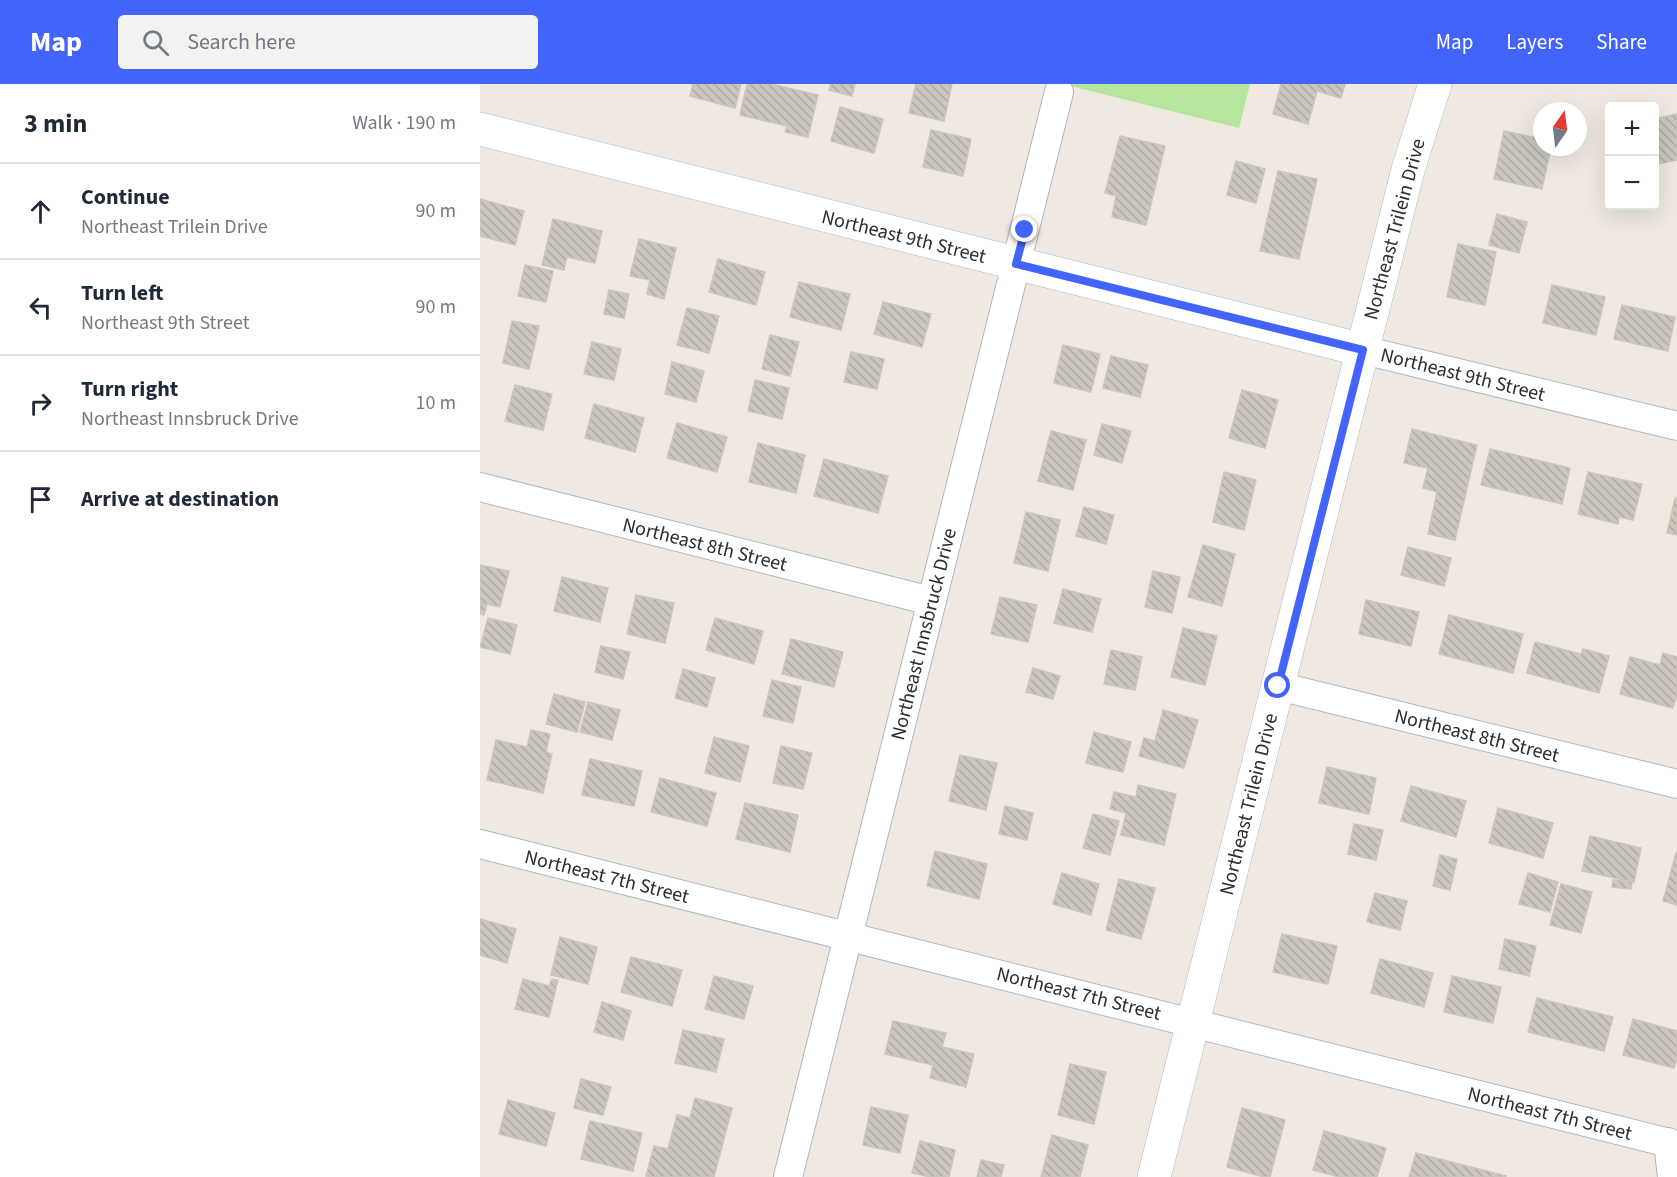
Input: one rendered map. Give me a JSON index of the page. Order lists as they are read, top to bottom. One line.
{"streets":{"street":["Northeast Trilein Drive","Northeast 9th Street","Northeast 8th Street","Northeast Innsbruck Drive","Northeast 7th Street"]},"crossings":[["Northeast Trilein Drive","Northeast 9th Street"],["Northeast Trilein Drive","Northeast 8th Street"],["Northeast Trilein Drive","Northeast 7th Street"],["Northeast 9th Street","Northeast Innsbruck Drive"],["Northeast 8th Street","Northeast Innsbruck Drive"],["Northeast Innsbruck Drive","Northeast 7th Street"]],"north":"top","page":{"header":"Map","search":"Search here","nav":["Map","Layers","Share"],"heading":["3 min","Walk · 190 m"],"map_buttons":["+","−"],"list":[["Continue","Northeast Trilein Drive","90 m"],["Turn left","Northeast 9th Street","90 m"],["Turn right","Northeast Innsbruck Drive","10 m"],"Arrive at destination"]}}
